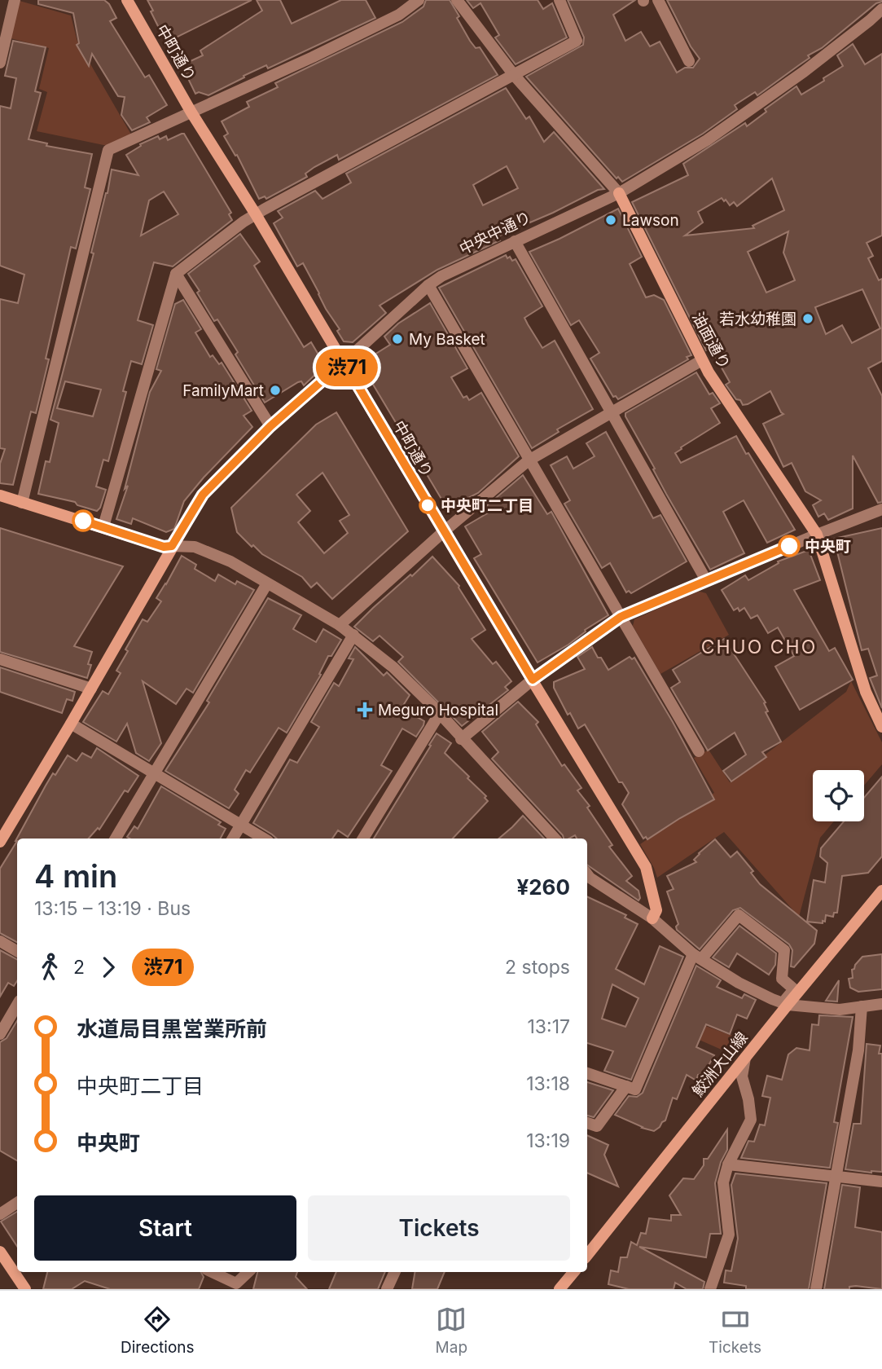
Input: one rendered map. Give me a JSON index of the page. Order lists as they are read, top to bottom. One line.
{"streets":{"street":["中町通り","中央中通り","油面通り","鮫洲大山線"]},"crossings":[["中町通り","中央中通り"],["中央中通り","油面通り"]],"districts":["CHUO CHO"],"places":{"other":["Lawson","若水幼稚園","My Basket","FamilyMart","中央町二丁目","中央町"],"health":["Meguro Hospital"]},"lines":["bus line 渋71"],"page":{"on_map":"渋71","heading":["4 min","13:15 – 13:19 · Bus","¥260"],"legs":["2","渋71","2 stops"],"list":[{"name":"水道局目黒営業所前","value":"13:17"},{"name":"中央町二丁目","value":"13:18"},{"name":"中央町","value":"13:19"}],"buttons":["Start","Tickets"],"tabs":["Directions","Map","Tickets"]}}
